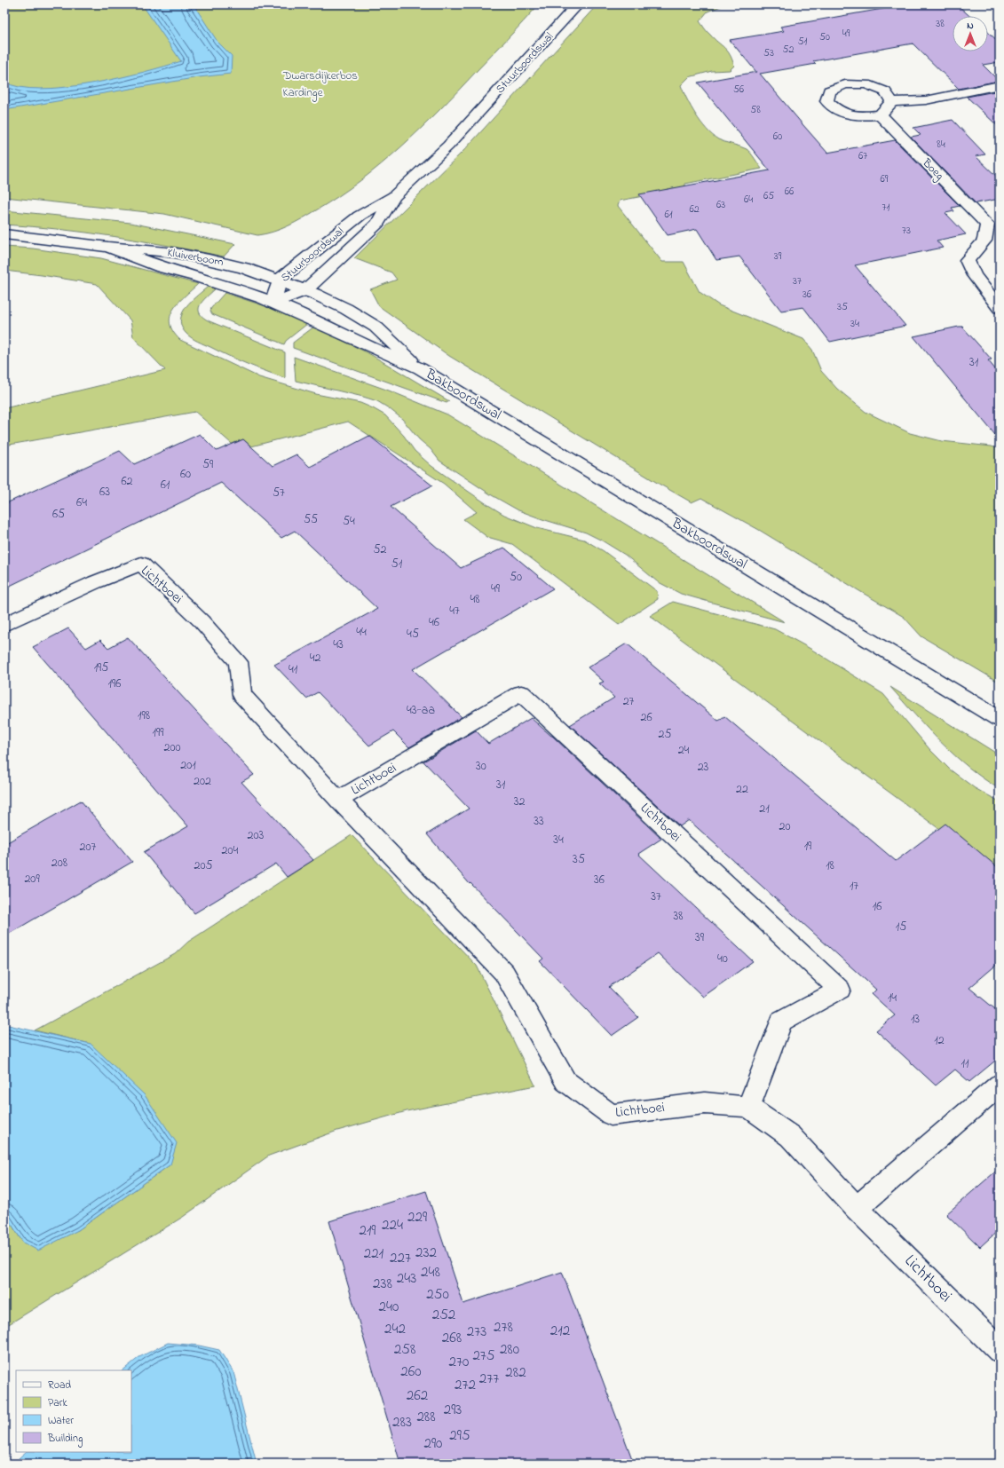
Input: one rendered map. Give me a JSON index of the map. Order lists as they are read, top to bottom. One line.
{"streets":{"street":["Stuurboordswal","Boeg","Kluiverboom","Bakboordswal","Lichtboei"]},"crossings":[["Stuurboordswal","Kluiverboom"],["Stuurboordswal","Bakboordswal"],["Kluiverboom","Bakboordswal"]],"parks":["Dwarsdijkerbos","Kardinge"],"house_numbers":["38","49","50","51","52","53","56","58","60","84","67","69","66","65","64","63","71","62","61","73","39","37","36","35","34","31","59","60","62","61","63","57","64","65","55","54","52","51","50","49","48","47","46","44","45","43","42","195","41","196","27","43-aa","198","26","199","25","200","24","201","30","23","202","31","22","32","21","33","20","203","34","19","207","204","35","208","205","18","209","36","17","37","16","38","15","39","40","14","13","12","11","229","224","219","232","221","227","248","243","238","250","240","252","278","242","212","273","268","258","280","275","270","260","282","277","272","262","293","288","283","295","290"],"legend":["Road","Park","Water","Building"],"north":"top"}
